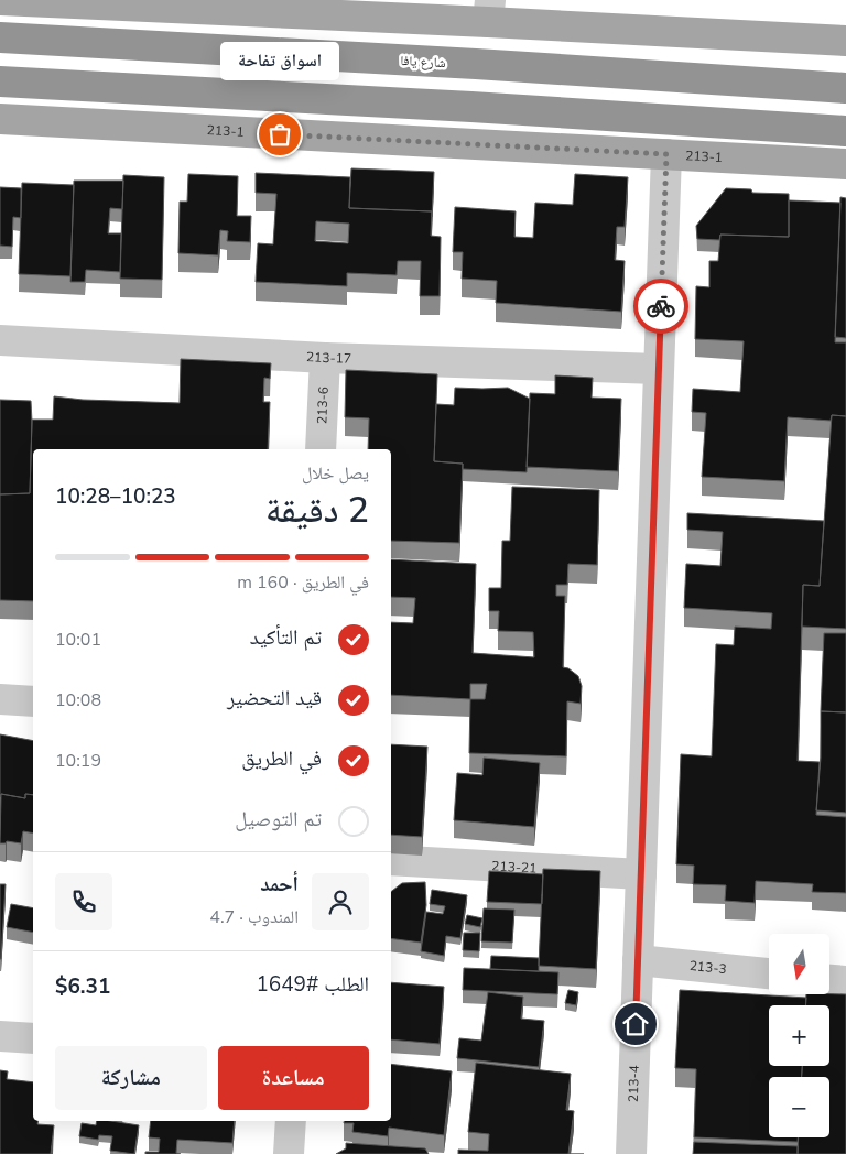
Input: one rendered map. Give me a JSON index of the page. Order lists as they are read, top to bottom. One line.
{"streets":{"highway":["شارع يافا"],"main road":["213-1"],"street":["213-17","213-6","213-21","213-3","213-4"]},"crossings":[["213-1","213-4"],["213-17","213-6"],["213-17","213-4"],["213-21","213-4"],["213-3","213-4"]],"places":["اسواق تفاحة"],"north":"bottom","page":{"bubble":"اسواق تفاحة","heading":["2 دقيقة","يصل خلال","10:23–10:28"],"panel":["أحمد","المندوب · 4.7","الطلب #1649","$6.31"],"bar":"في الطريق · 160 m","list":[["تم التأكيد","10:01"],["قيد التحضير","10:08"],["في الطريق","10:19"],"تم التوصيل"],"map_buttons":["+","−"],"buttons":["مساعدة","مشاركة"]}}
